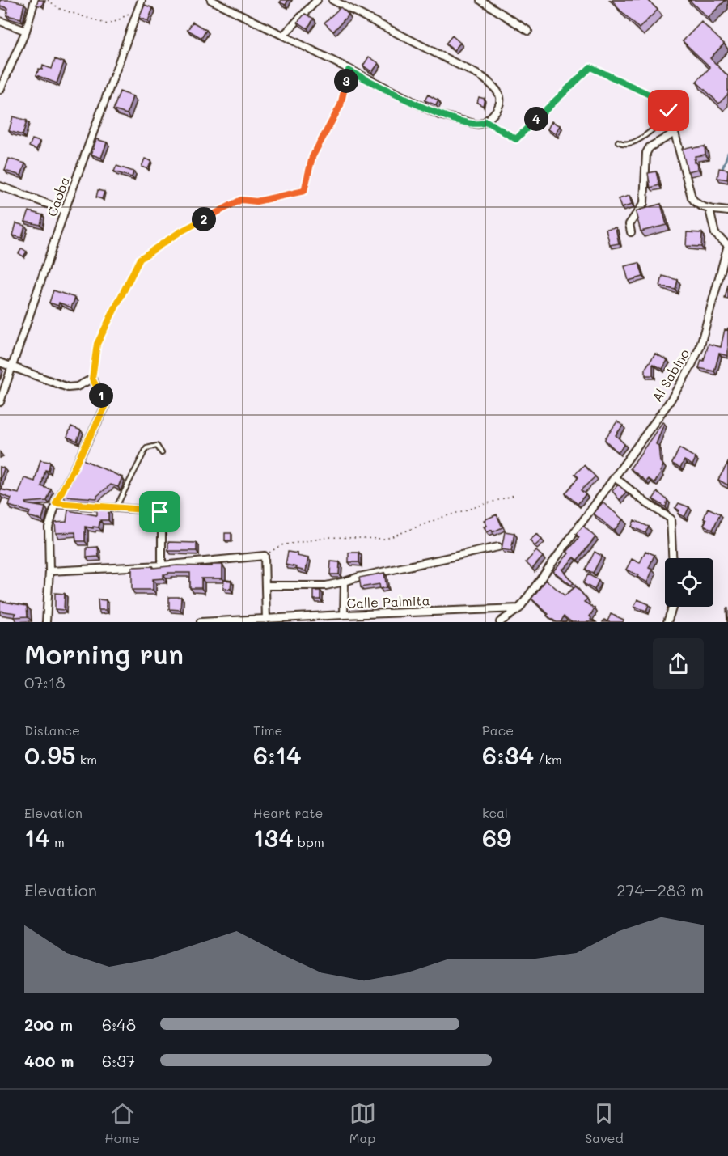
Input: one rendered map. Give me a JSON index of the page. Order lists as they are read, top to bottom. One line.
{"streets":{"street":["Caoba","Al Sabino","Calle Palmita"]},"crossings":[["Al Sabino","Calle Palmita"]],"page":{"pins":["3","4","2","1"],"heading":["Morning run","07:18"],"stats":[["Distance","0.95 km"],["Time","6:14"],["Pace","6:34 /km"],["Elevation","14 m"],["Heart rate","134 bpm"],["kcal","69"]],"chart":["Elevation","274–283 m"],"list":[{"name":"200 m","note":"6:48"},{"name":"400 m","note":"6:37"}],"tabs":["Home","Map","Saved"]}}
